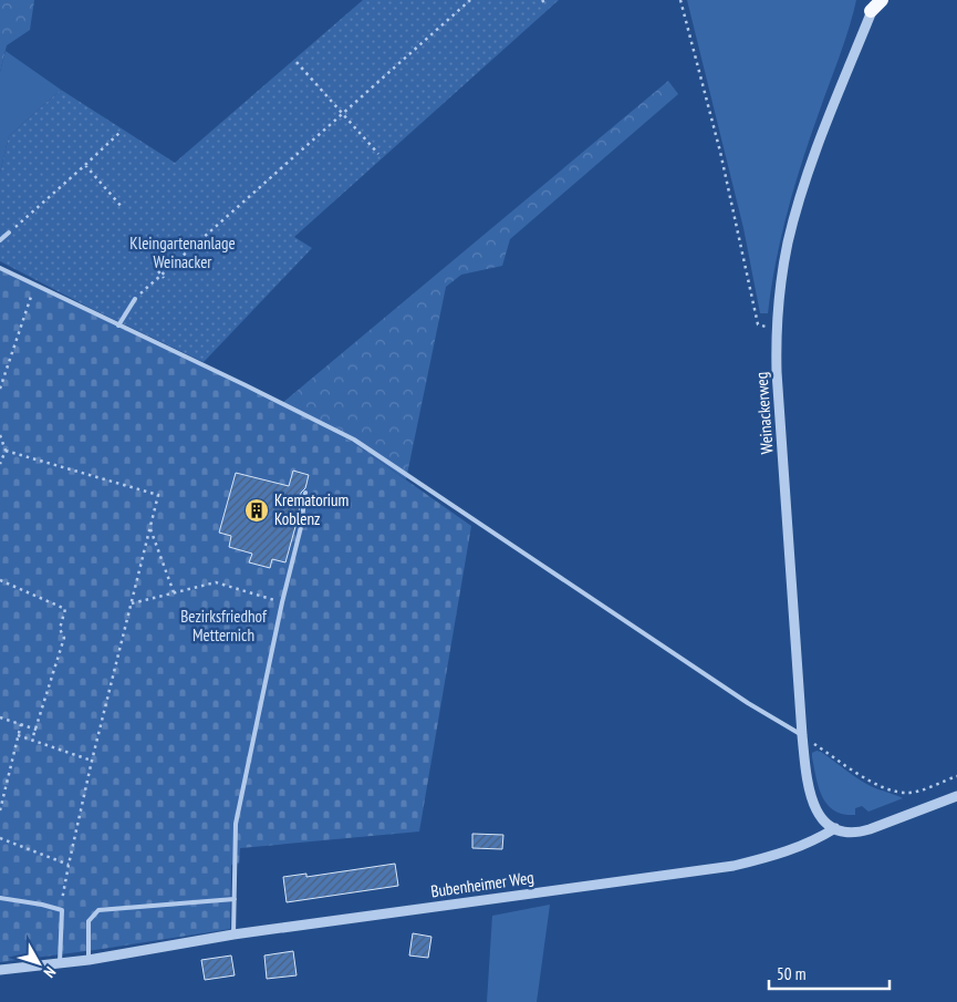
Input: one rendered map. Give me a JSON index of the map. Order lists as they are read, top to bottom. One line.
{"streets":{"street":["Weinackerweg","Bubenheimer Weg"]},"crossings":[["Weinackerweg","Bubenheimer Weg"]],"parks":["Kleingartenanlage Weinacker","Bezirksfriedhof Metternich"],"places":{"building":["Krematorium Koblenz"]},"scale_bar":"50 m","north":"bottom right"}
